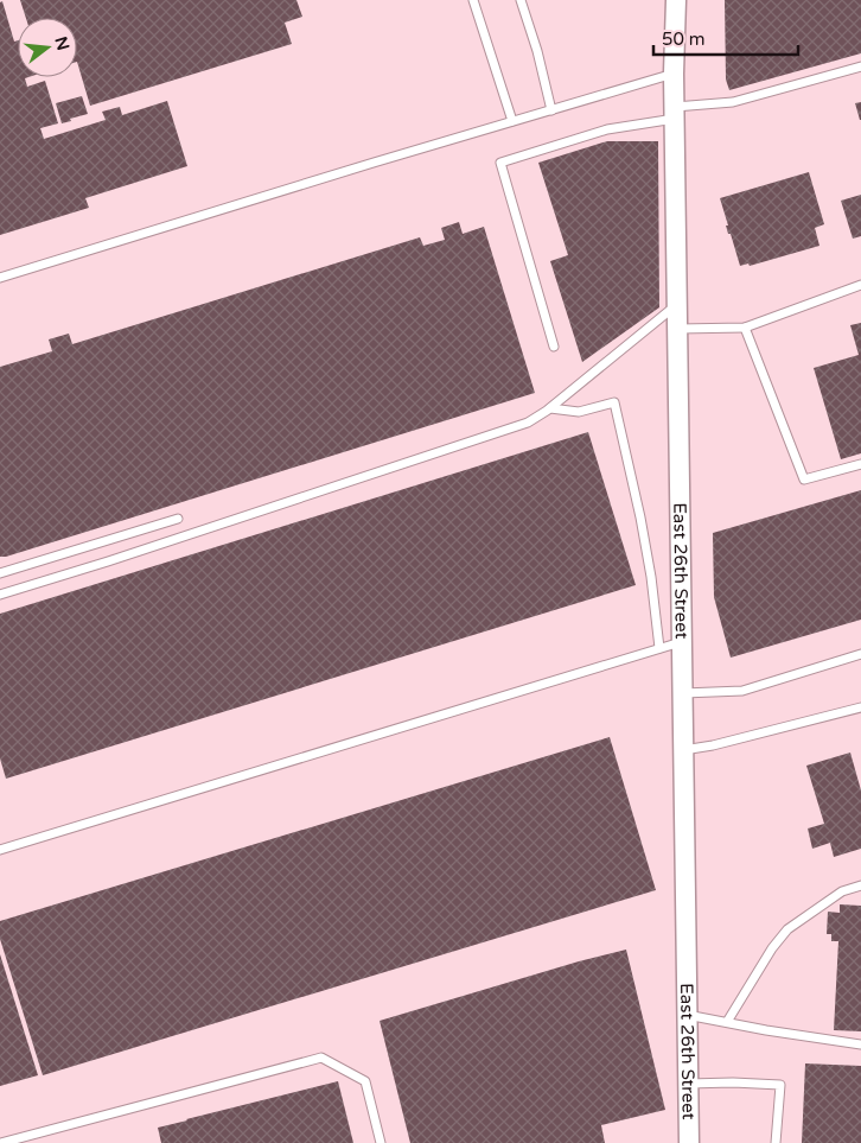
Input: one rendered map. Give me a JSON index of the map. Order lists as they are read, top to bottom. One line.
{"streets":{"street":["East 26th Street"]},"scale_bar":"50 m","north":"right"}
